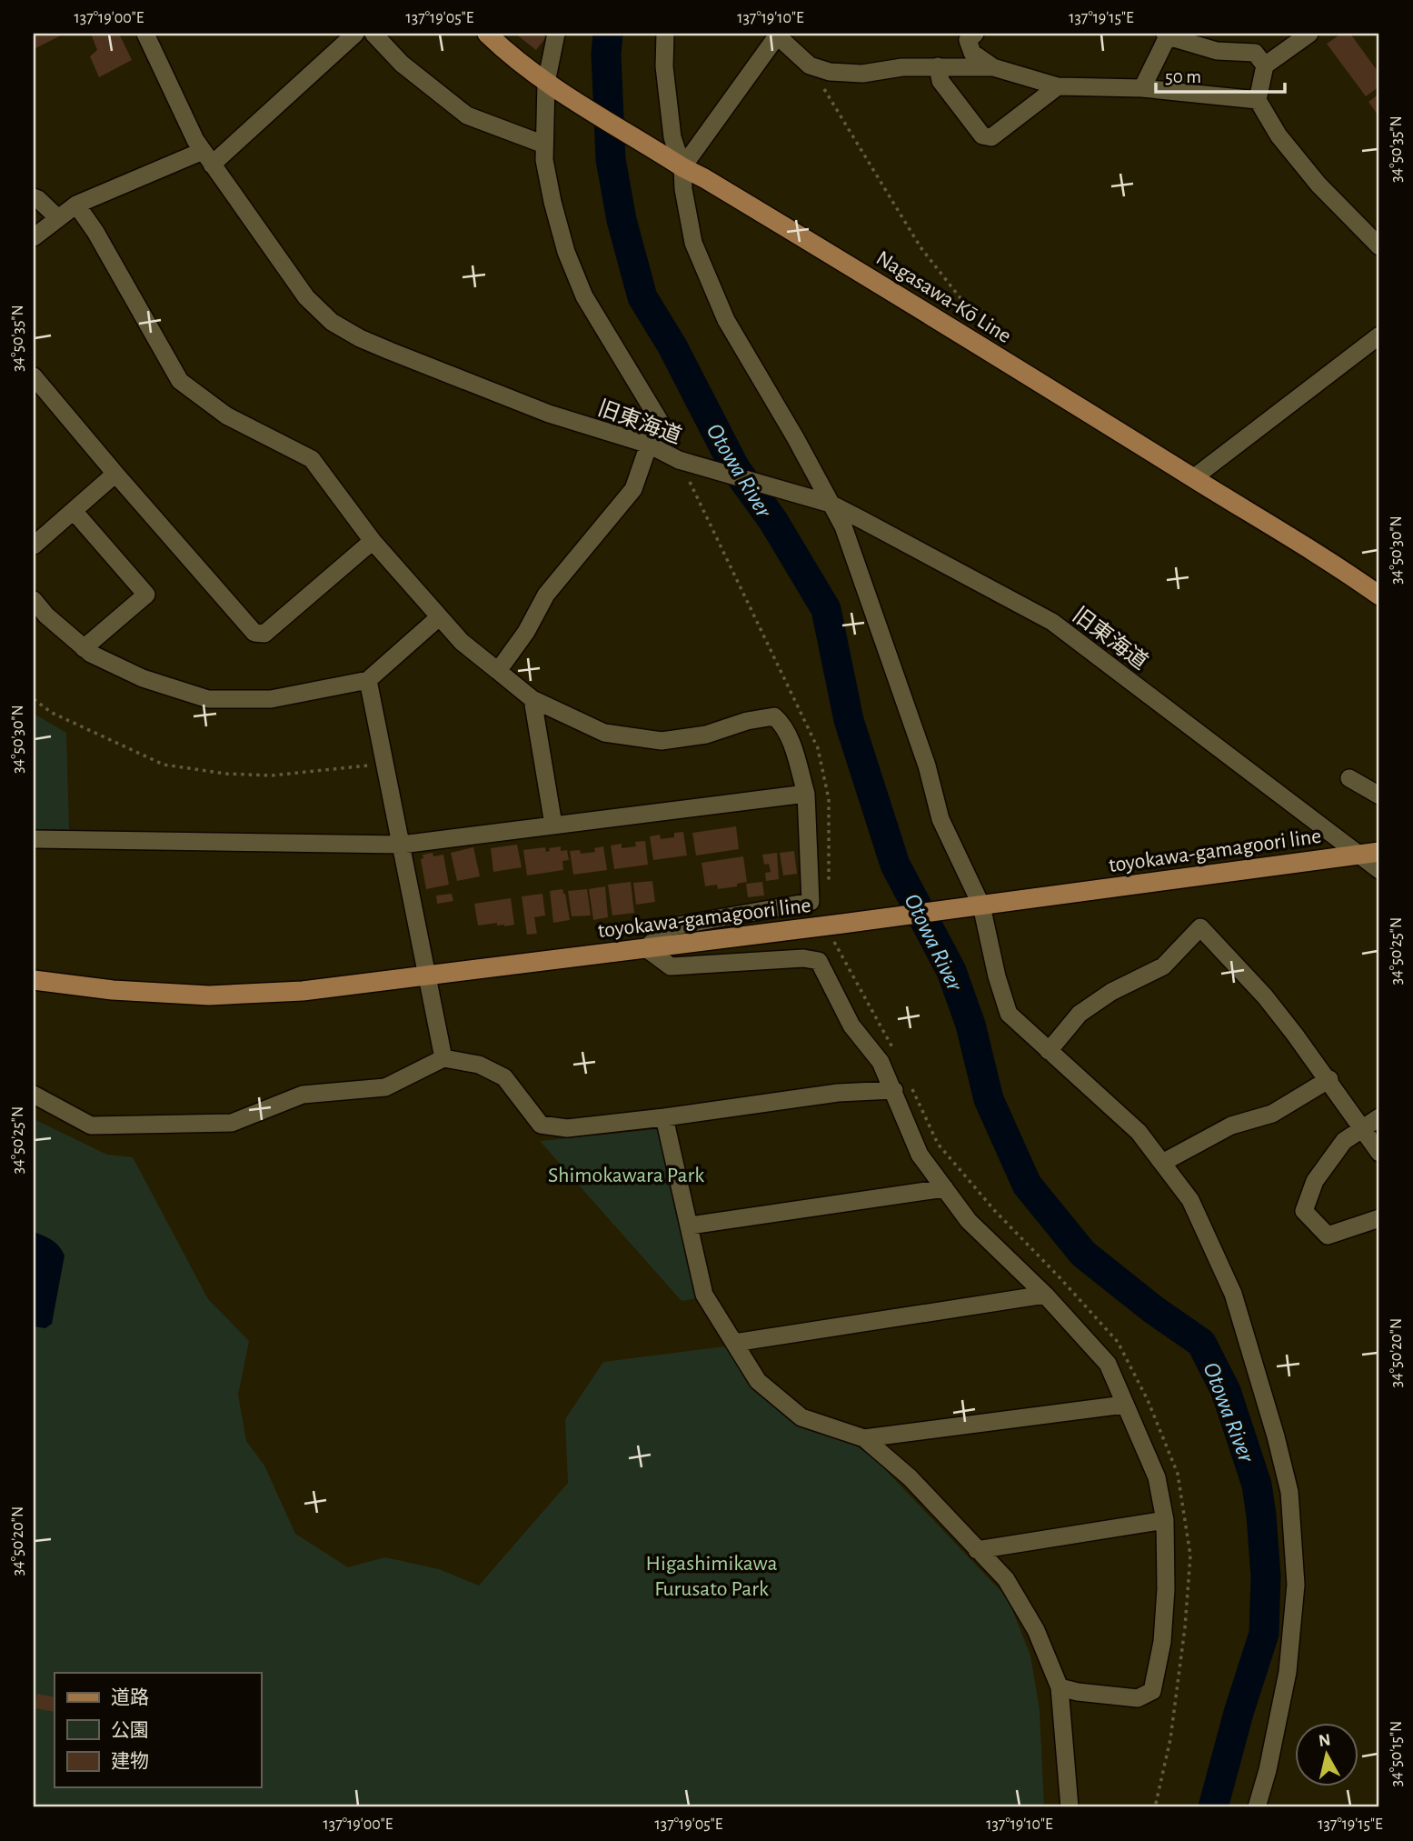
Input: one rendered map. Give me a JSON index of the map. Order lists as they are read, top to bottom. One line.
{"streets":{"main road":["Nagasawa-Kō Line","toyokawa-gamagoori line"],"street":["旧東海道"]},"crossings":[["旧東海道","toyokawa-gamagoori line"]],"water":["Otowa River"],"parks":["Shimokawara Park","Higashimikawa Furusato Park"],"legend":["道路","公園","建物"],"scale_bar":"50 m","north":"top","coordinates":["137°19'00\"E","137°19'05\"E","137°19'10\"E","137°19'15\"E","34°50'35\"N","34°50'30\"N","34°50'25\"N","34°50'20\"N","34°50'15\"N"]}
